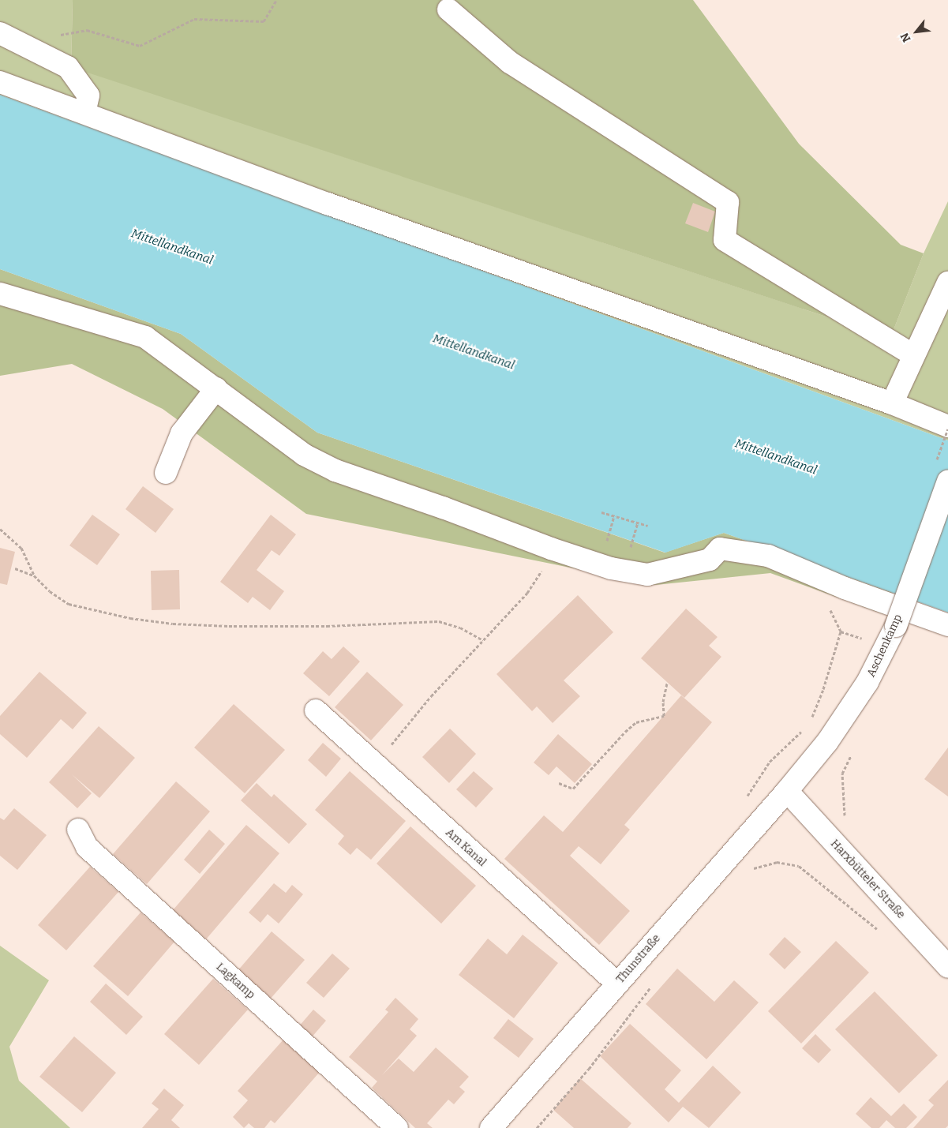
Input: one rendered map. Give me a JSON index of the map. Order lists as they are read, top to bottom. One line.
{"streets":{"street":["Aschenkamp","Am Kanal","Harxbütteler Straße","Thunstraße","Lagkamp"]},"crossings":[["Aschenkamp","Harxbütteler Straße"],["Aschenkamp","Thunstraße"],["Am Kanal","Thunstraße"],["Harxbütteler Straße","Thunstraße"]],"water":["Mittellandkanal"],"north":"bottom left"}
